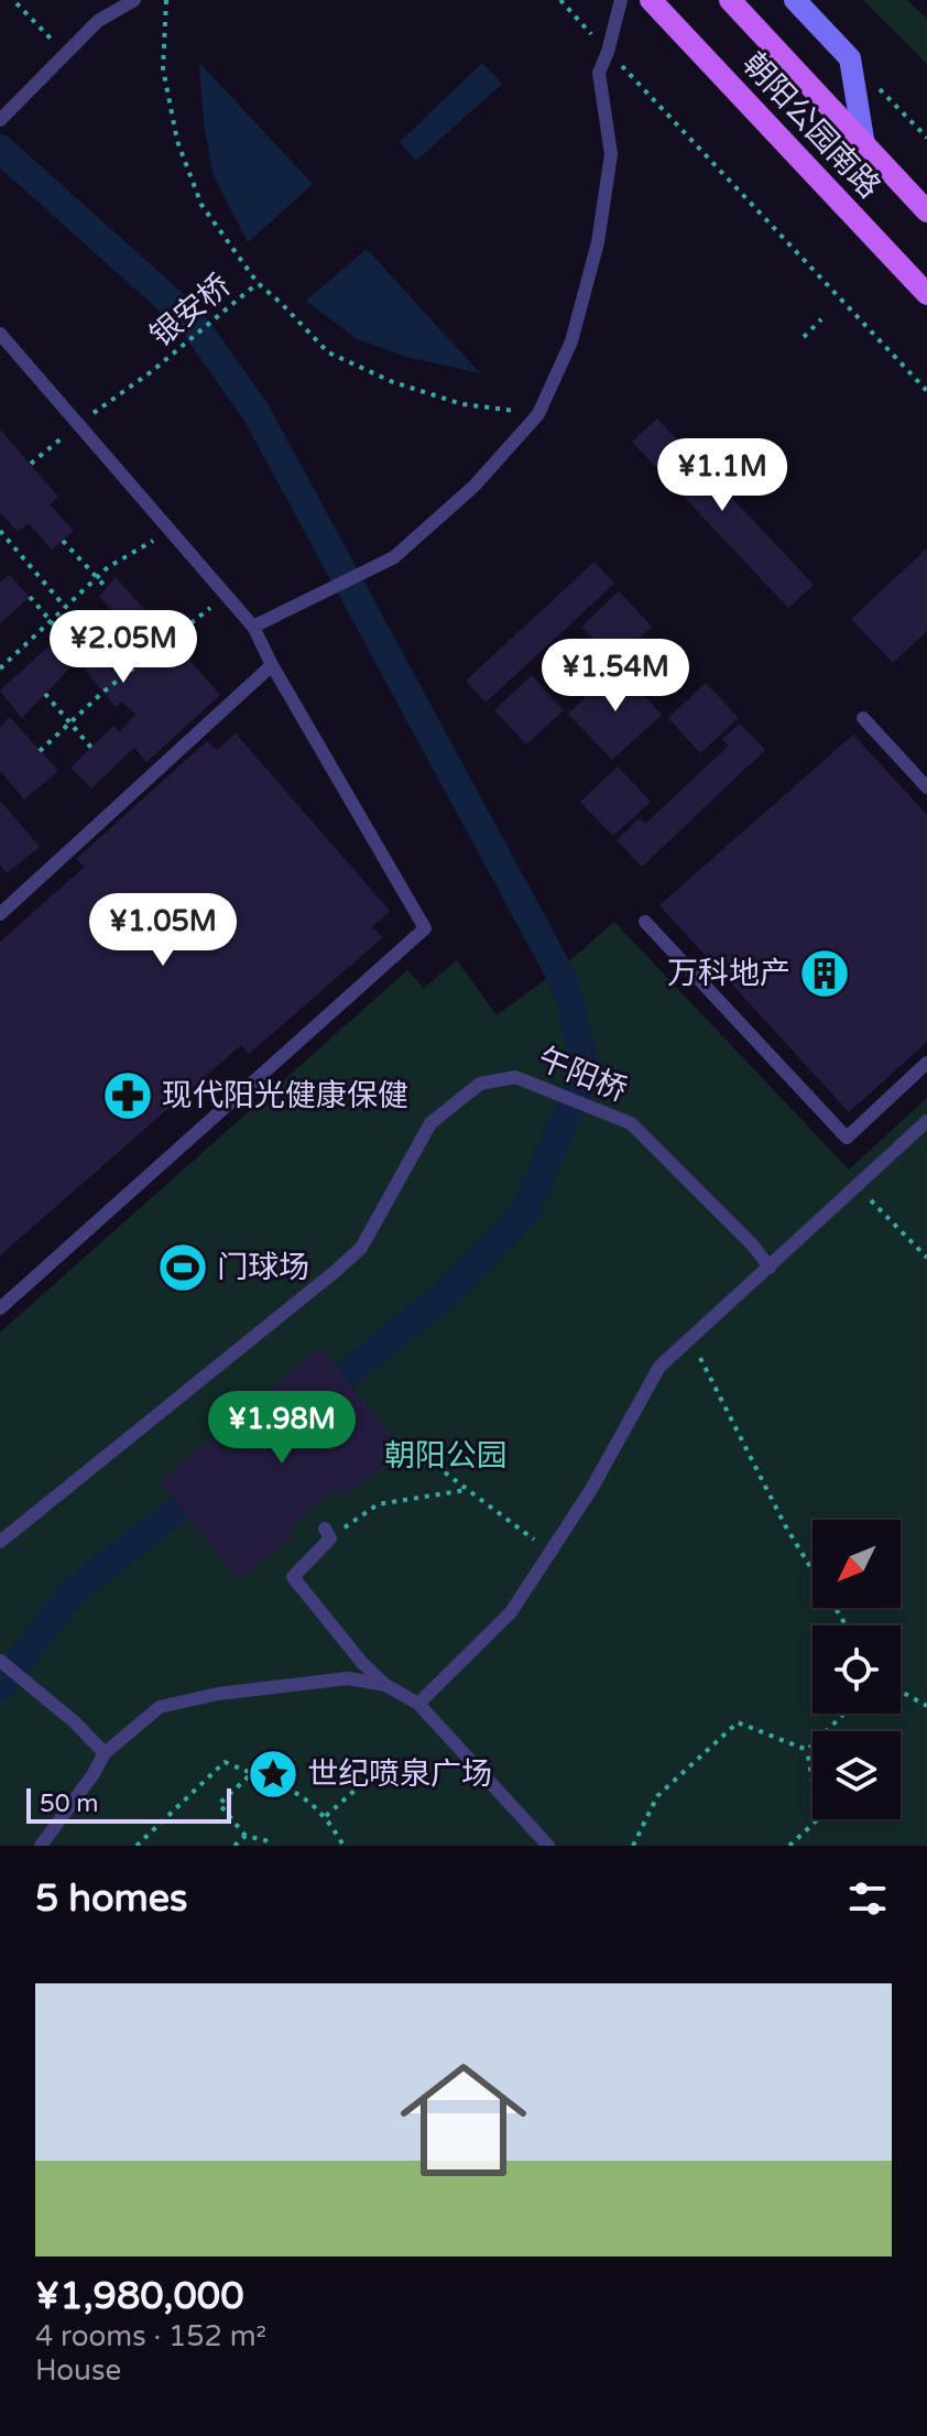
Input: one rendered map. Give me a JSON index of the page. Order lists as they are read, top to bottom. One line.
{"streets":{"main road":["朝阳公园南路"],"lane":["午阳桥"],"path":["银安桥"]},"parks":["朝阳公园"],"places":{"building":["万科地产"],"pharmacy":["现代阳光健康保健"],"sports":["门球场"],"place":["世纪喷泉广场"]},"scale_bar":"50 m","north":"bottom left","page":{"price":["¥1.1M","¥2.05M","¥1.54M","¥1.05M","¥1.98M"],"scale":"50 m","heading":"5 homes","list":[{"name":"¥1,980,000","note":"4 rooms · 152 m² · House"}]}}
